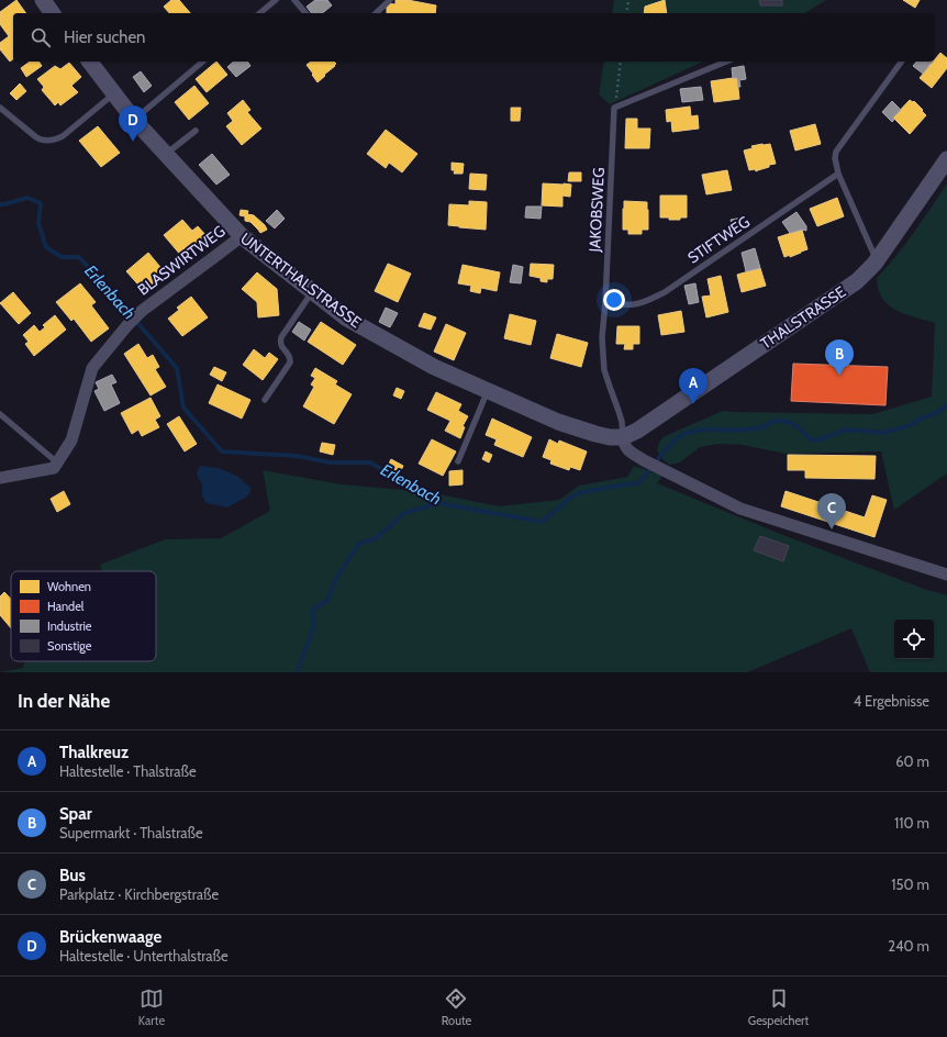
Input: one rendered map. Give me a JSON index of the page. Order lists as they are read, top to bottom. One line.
{"streets":{"street":["BLASWIRTWEG","UNTERTHALSTRASSE","THALSTRASSE"],"lane":["JAKOBSWEG","STIFTWEG"]},"crossings":[["JAKOBSWEG","STIFTWEG"],["JAKOBSWEG","UNTERTHALSTRASSE"],["JAKOBSWEG","THALSTRASSE"],["BLASWIRTWEG","UNTERTHALSTRASSE"],["UNTERTHALSTRASSE","THALSTRASSE"]],"water":["Erlenbach"],"legend":["Wohnen","Handel","Industrie","Sonstige"],"page":{"search":"Hier suchen","pins":["D","B","A","C"],"heading":["In der Nähe","4 Ergebnisse"],"list":[{"mark":"A","name":"Thalkreuz","note":"Haltestelle · Thalstraße","value":"60 m"},{"mark":"B","name":"Spar","note":"Supermarkt · Thalstraße","value":"110 m"},{"mark":"C","name":"Bus","note":"Parkplatz · Kirchbergstraße","value":"150 m"},{"mark":"D","name":"Brückenwaage","note":"Haltestelle · Unterthalstraße","value":"240 m"}],"nav":["Karte","Route","Gespeichert"]}}
